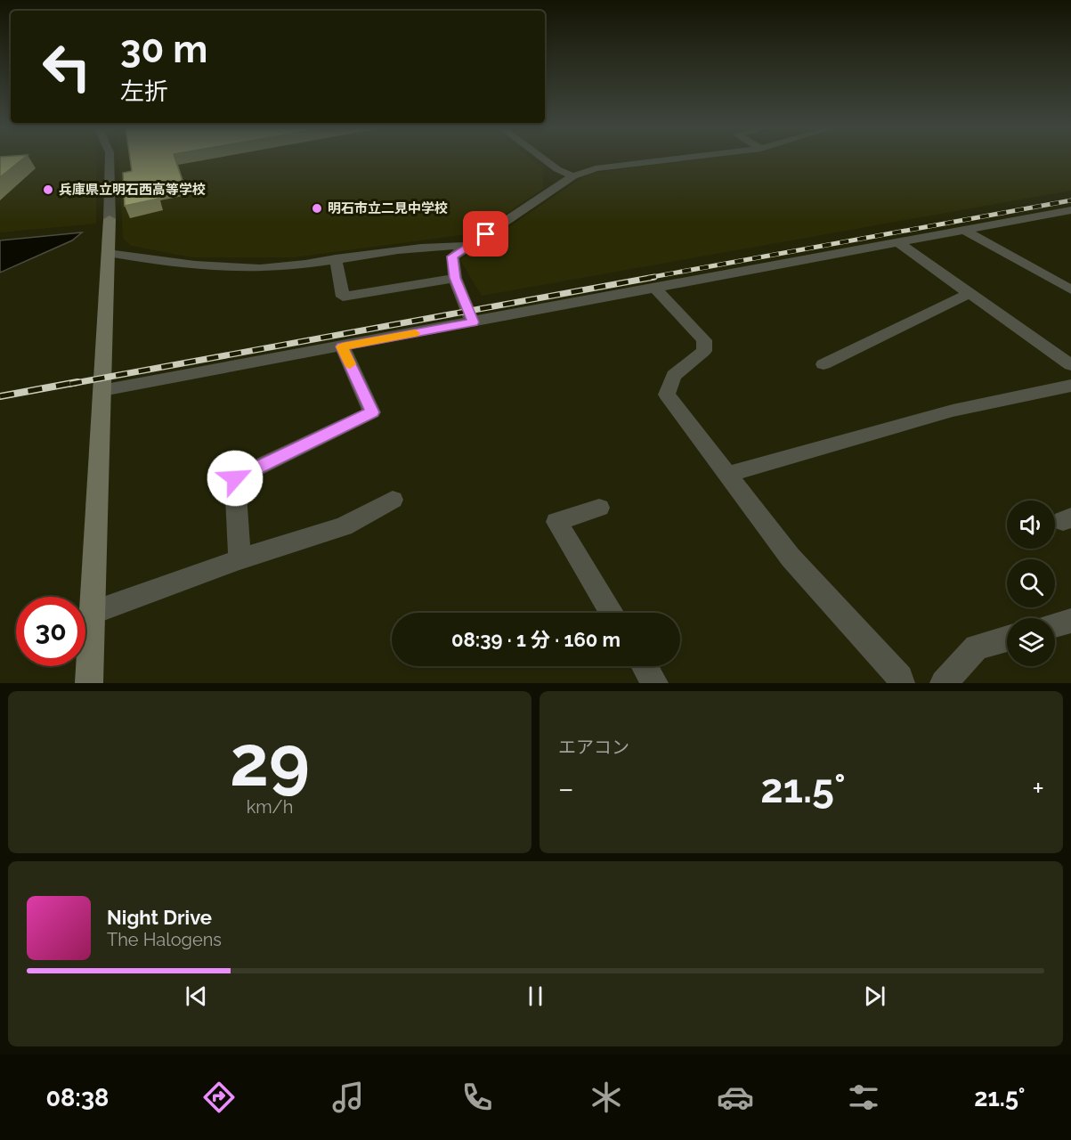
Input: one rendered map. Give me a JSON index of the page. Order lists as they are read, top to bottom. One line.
{"places":["兵庫県立明石西高等学校","明石市立二見中学校"],"page":{"turn":["30 m","左折"],"limit":"30","trip":"08:39 · 1 分 · 160 m","tile":[["29","km/h"],"エアコン"],"heat":["−","21.5°","+"],"song":["Night Drive","The Halogens"],"tabs":["08:38","21.5°"]}}
